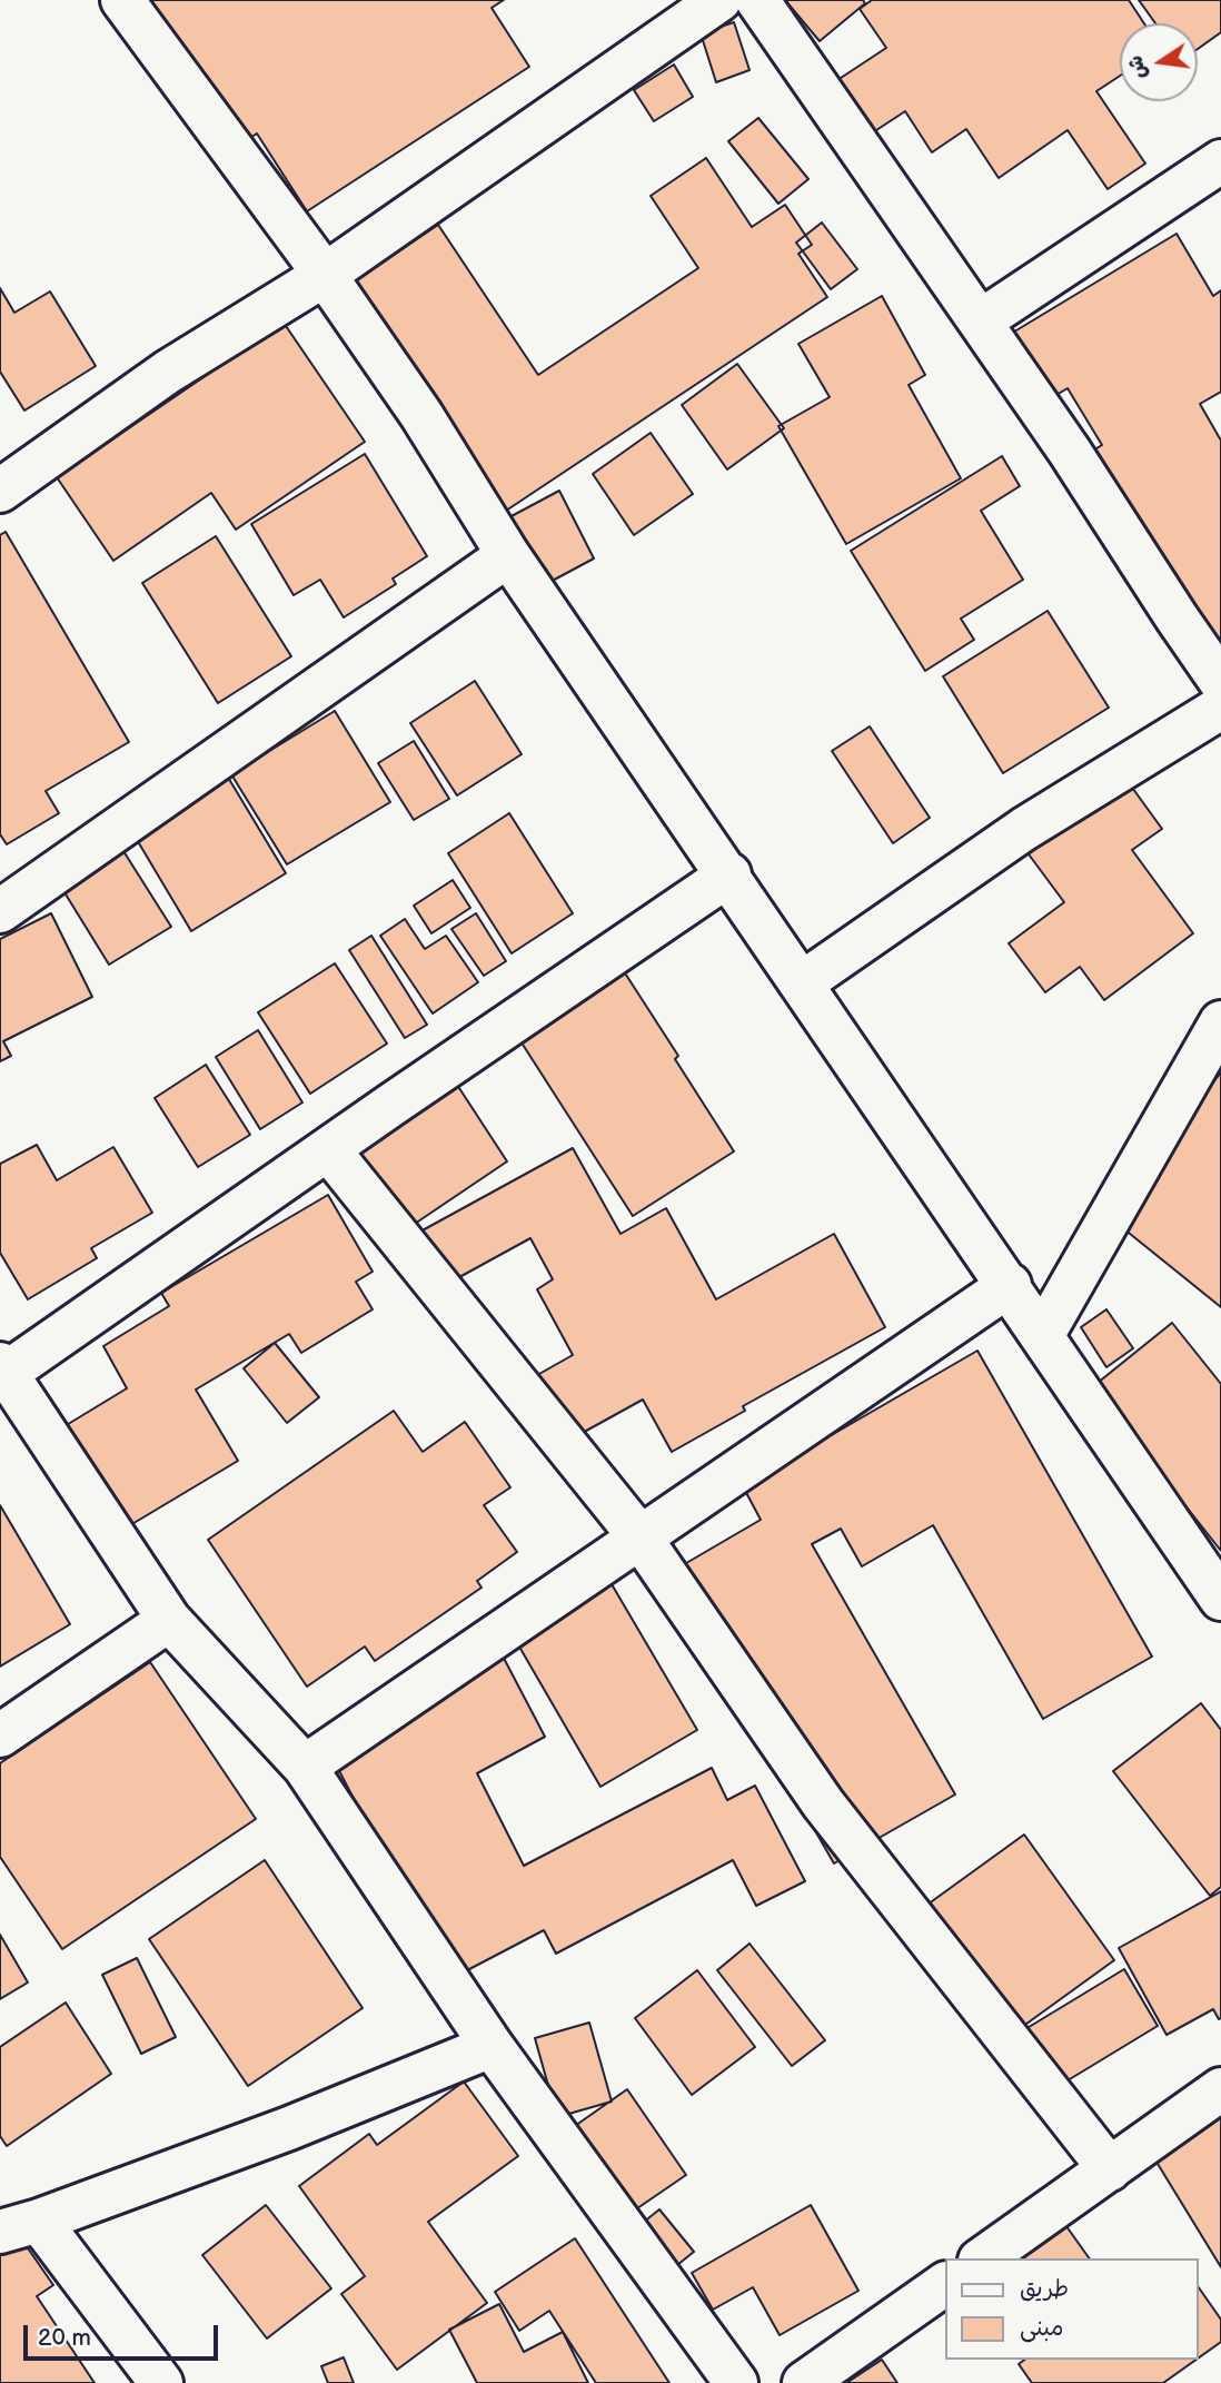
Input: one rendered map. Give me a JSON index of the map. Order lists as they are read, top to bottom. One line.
{"legend":["طريق","مبنى"],"scale_bar":"20 m","north":"left"}
